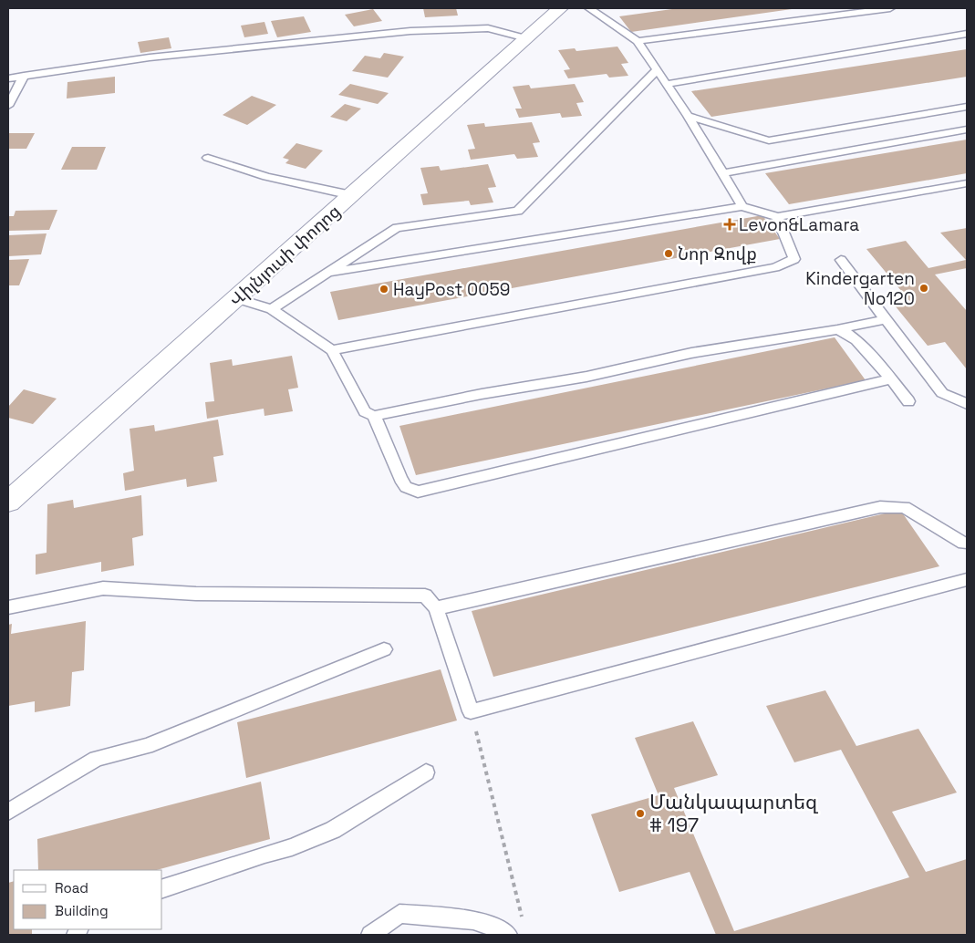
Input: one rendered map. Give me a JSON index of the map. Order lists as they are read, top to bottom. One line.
{"streets":{"street":["Վիլնյուսի փողոց"]},"places":{"health":["Levon&Lamara"],"other":["Նոր Զովք","Kindergarten No120","HayPost 0059","Մանկապարտեզ # 197"]},"legend":["Road","Building"]}
